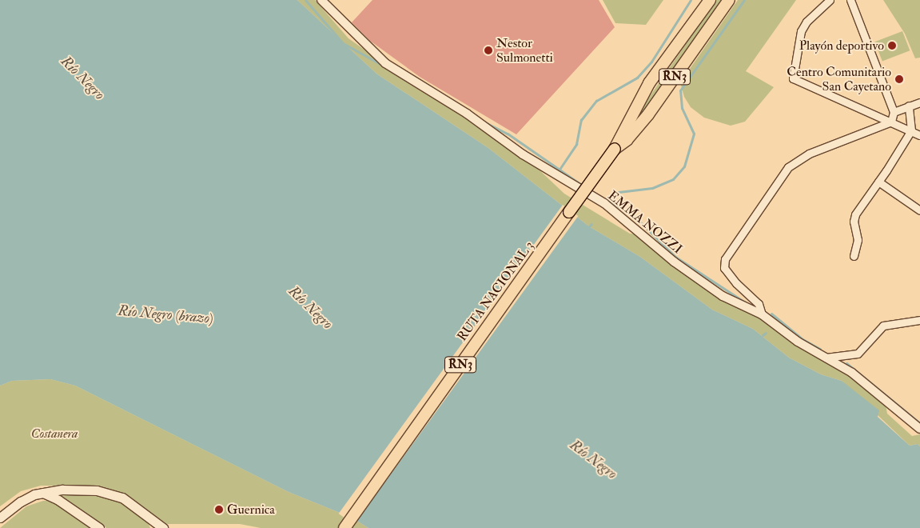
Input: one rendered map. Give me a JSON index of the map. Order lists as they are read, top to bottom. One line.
{"streets":{"highway":["RN3","RUTA NACIONAL 3"],"street":["EMMA NOZZI"]},"crossings":[["RN3","RUTA NACIONAL 3"]],"water":["Río Negro","Río Negro (brazo)"],"parks":["Costanera"],"places":["Playón deportivo","Nestor Sulmonetti","Centro Comunitario San Cayetano","Guernica"]}
